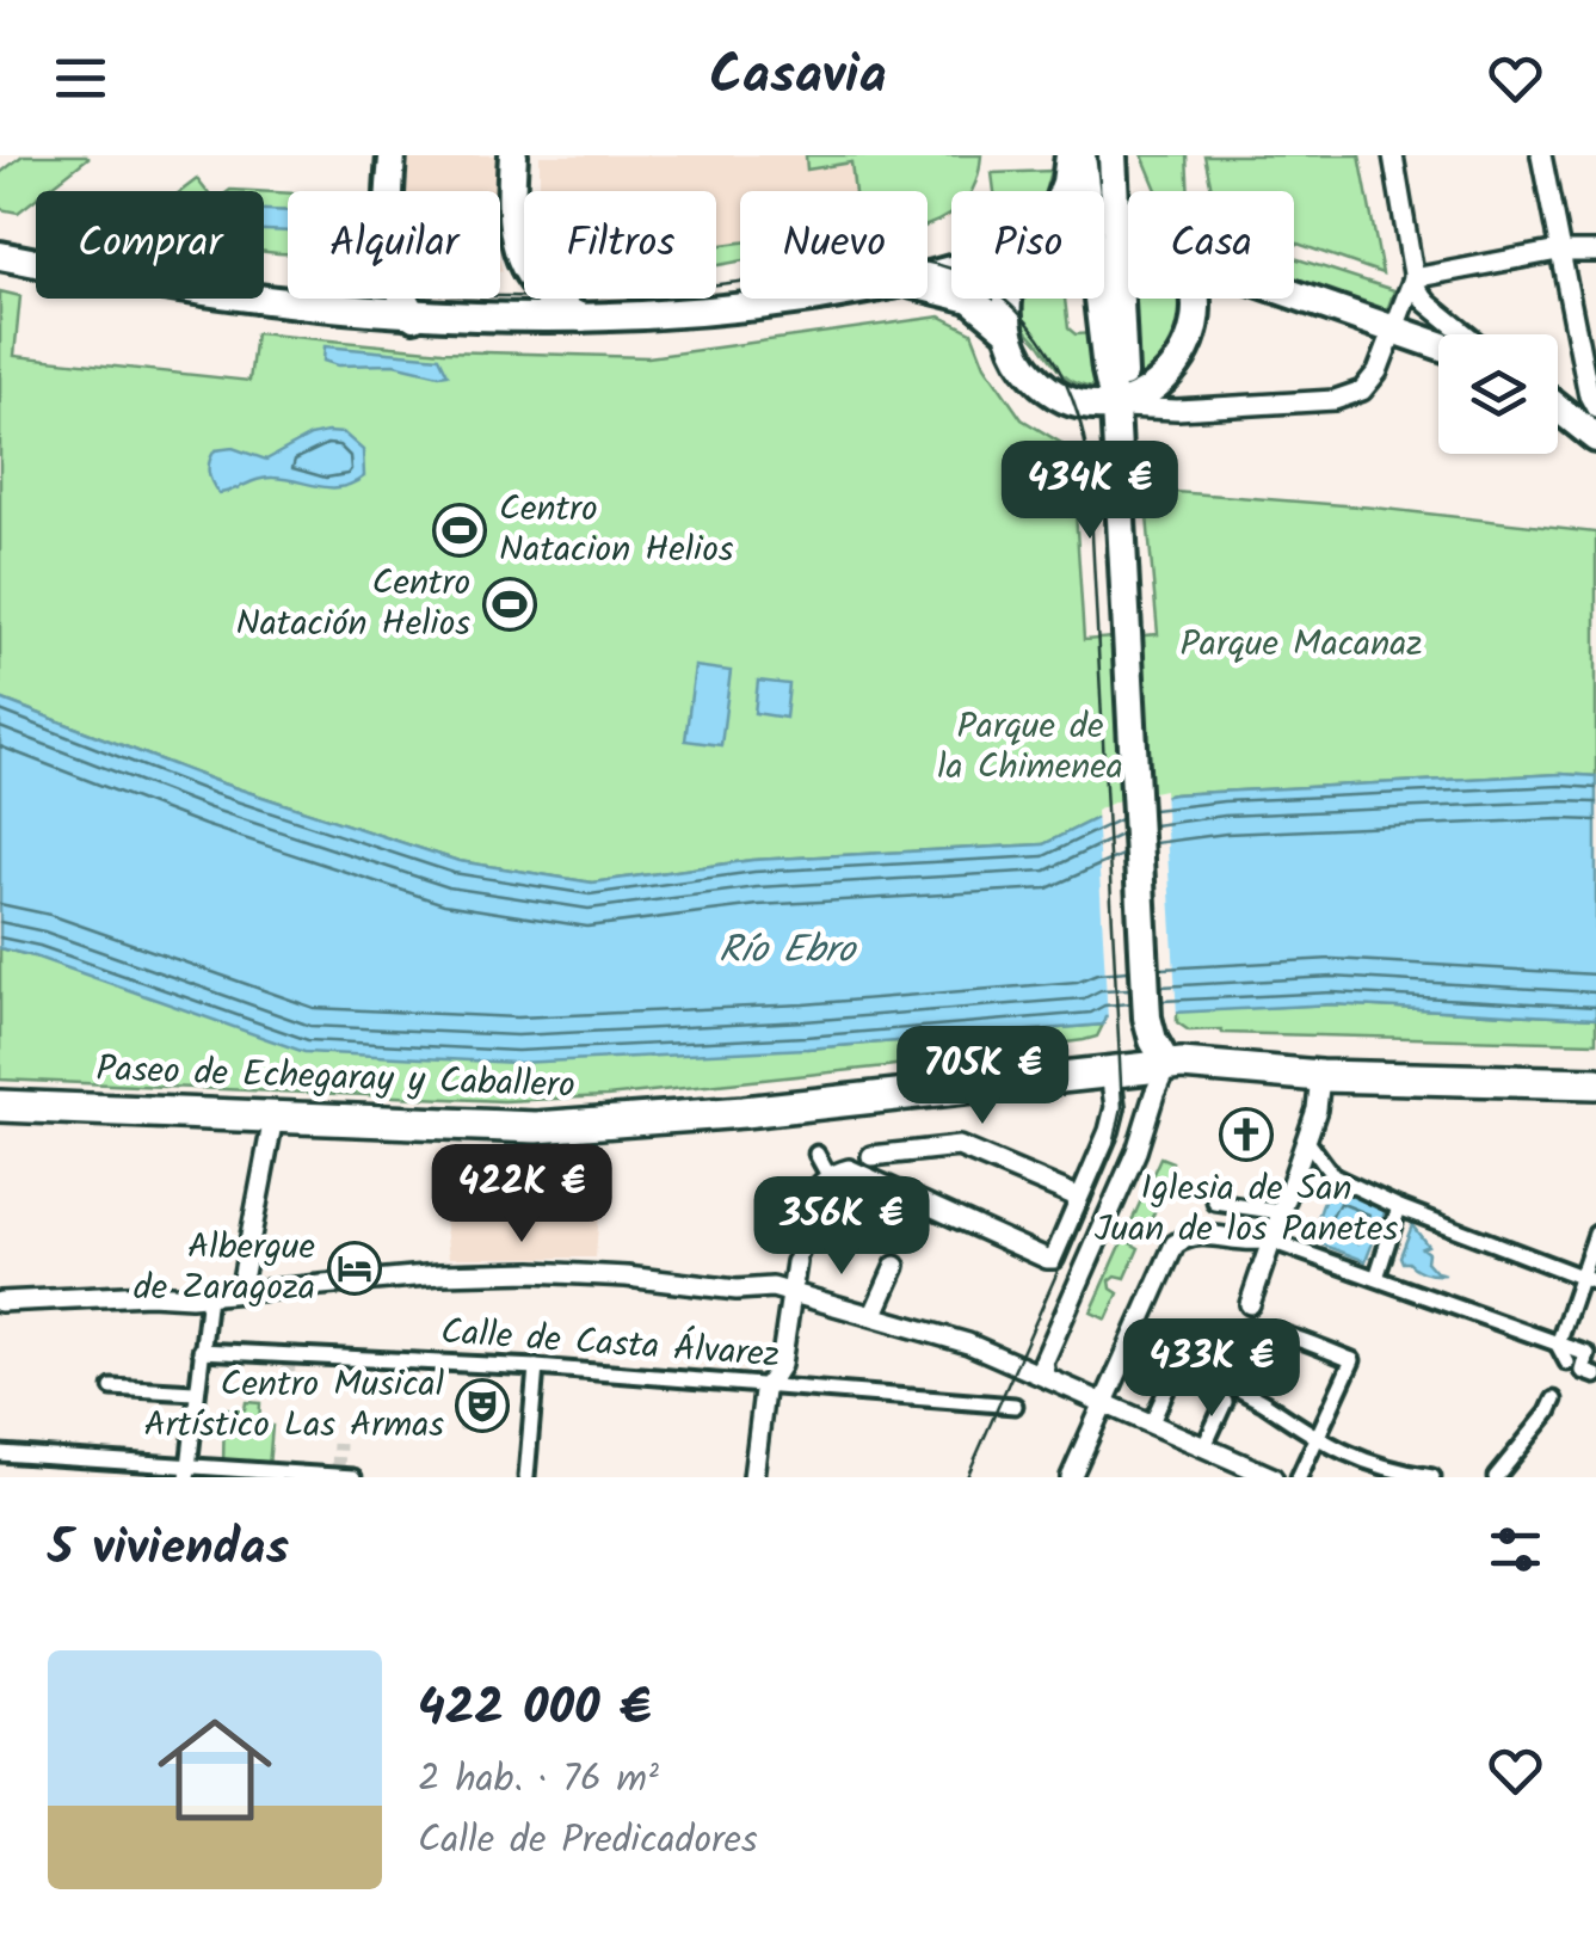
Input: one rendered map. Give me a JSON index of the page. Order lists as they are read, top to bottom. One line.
{"streets":{"main road":["Paseo de Echegaray y Caballero"],"street":["Calle de Casta Álvarez"]},"water":["Río Ebro"],"parks":["Parque Macanaz","Parque de la Chimenea"],"places":{"sports":["Centro Natacion Helios","Centro Natación Helios"],"church":["Iglesia de San Juan de los Panetes"],"hotel":["Albergue de Zaragoza"],"theatre":["Centro Musical Artístico Las Armas"]},"page":{"header":"Casavia","chip":["Comprar","Alquilar","Filtros","Nuevo","Piso","Casa"],"price":["434K €","705K €","422K €","356K €","433K €"],"heading":"5 viviendas","list":[{"name":"422 000 €","note":"2 hab. · 76 m² · Calle de Predicadores"}]}}
